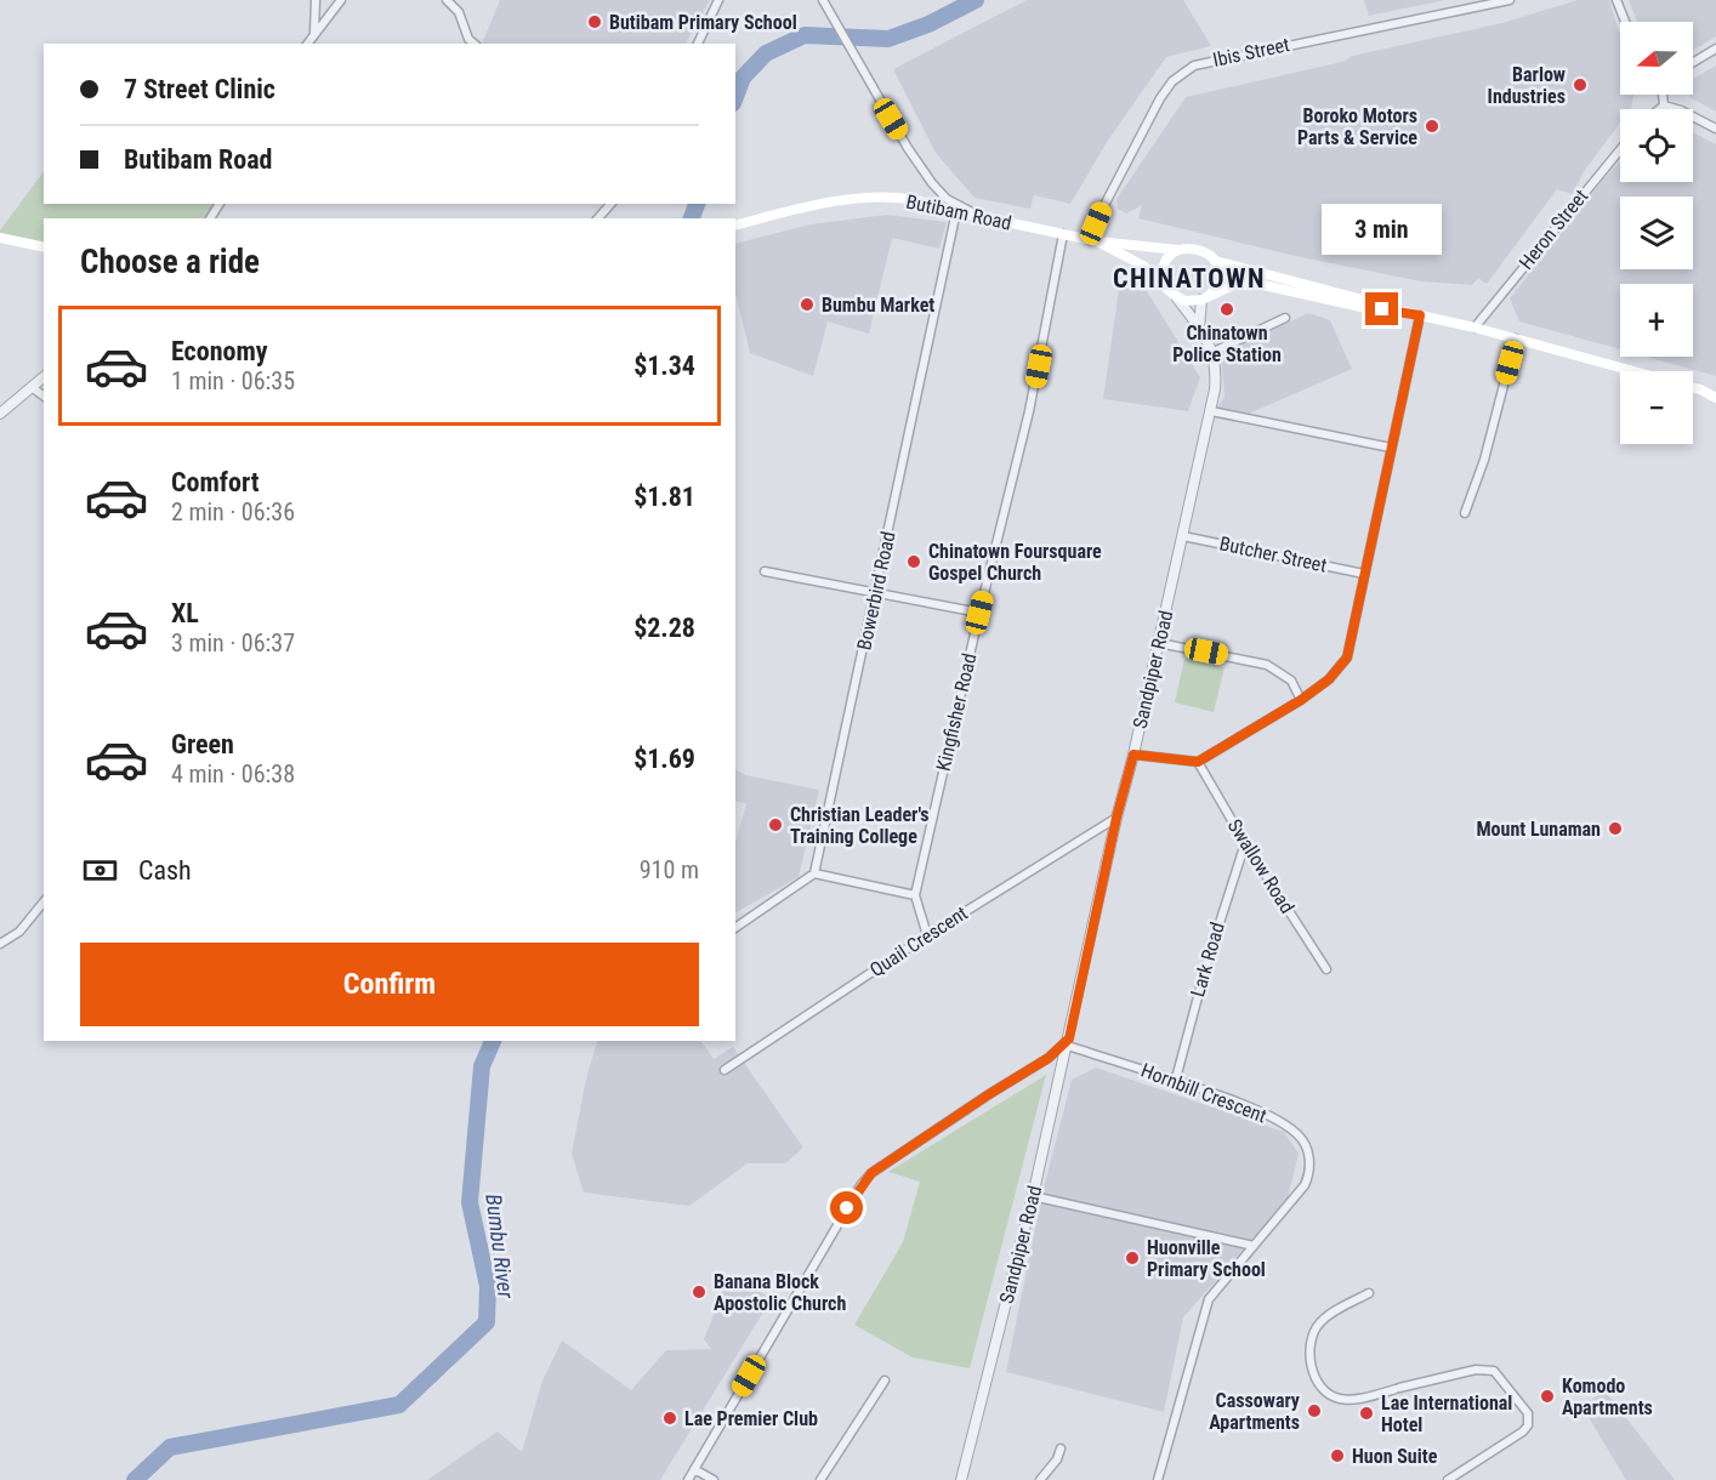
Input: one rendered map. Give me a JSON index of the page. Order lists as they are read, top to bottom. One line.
{"streets":{"main road":["Butibam Road"],"street":["Ibis Street","Heron Street","Butcher Street","Bowerbird Road","Sandpiper Road","Kingfisher Road","Swallow Road","Quail Crescent","Lark Road","Hornbill Crescent"]},"crossings":[["Ibis Street","Butibam Road"],["Butibam Road","Bowerbird Road"],["Butibam Road","Kingfisher Road"],["Butcher Street","Sandpiper Road"],["Sandpiper Road","Quail Crescent"],["Sandpiper Road","Hornbill Crescent"],["Kingfisher Road","Quail Crescent"],["Swallow Road","Lark Road"],["Lark Road","Hornbill Crescent"]],"districts":["CHINATOWN"],"water":["Bumbu River"],"places":["Butibam Primary School","Barlow Industries","Boroko Motors Parts & Service","Bumbu Market","Chinatown Police Station","Chinatown Foursquare Gospel Church","Christian Leader's Training College","Mount Lunaman","Huonville Primary School","Banana Block Apostolic Church","Komodo Apartments","Cassowary Apartments","Lae International Hotel","Lae Premier Club","Huon Suite"],"north":"left","page":{"map_buttons":["+","−"],"banner":["7 Street Clinic","Butibam Road"],"bubble":"3 min","heading":"Choose a ride","list":[{"name":"Economy","note":"1 min · 06:35","value":"$1.34"},{"name":"Comfort","note":"2 min · 06:36","value":"$1.81"},{"name":"XL","note":"3 min · 06:37","value":"$2.28"},{"name":"Green","note":"4 min · 06:38","value":"$1.69"}],"pay":["Cash","910 m"],"buttons":"Confirm"}}
